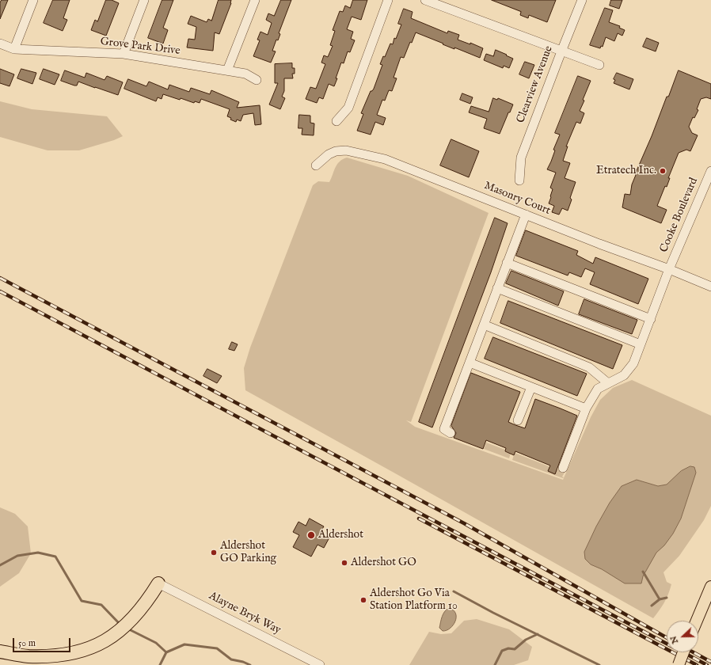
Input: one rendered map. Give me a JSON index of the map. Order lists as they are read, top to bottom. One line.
{"streets":{"street":["Grove Park Drive","Clearview Avenue","Masonry Court","Cooke Boulevard","Alayne Bryk Way"]},"crossings":[["Masonry Court","Cooke Boulevard"]],"places":["Etratech Inc.","Aldershot","Aldershot GO Parking","Aldershot GO","Aldershot Go Via Station Platform 10"],"scale_bar":"50 m","north":"left"}
